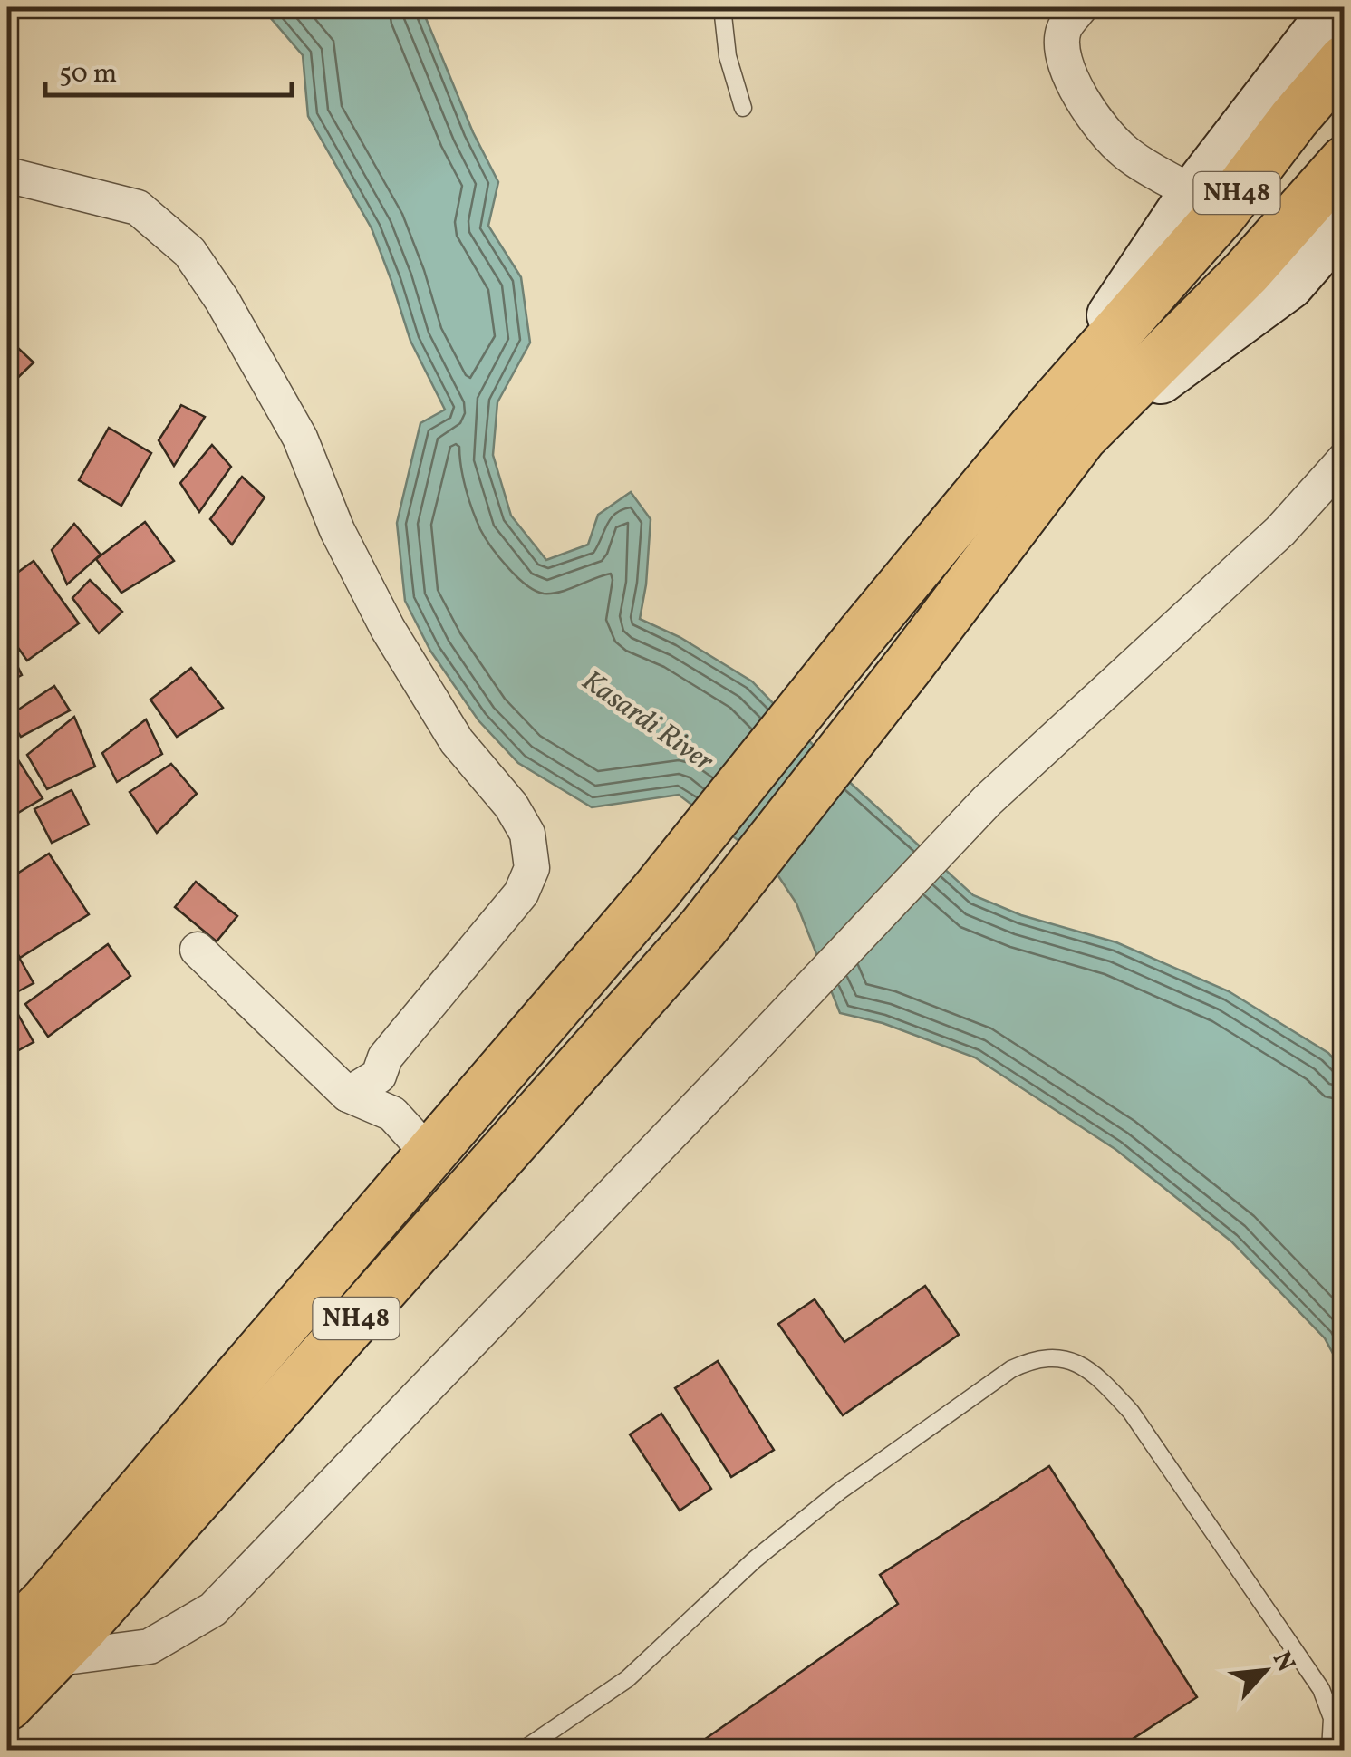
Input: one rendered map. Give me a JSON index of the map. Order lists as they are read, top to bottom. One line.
{"streets":{"highway":["NH48"]},"water":["Kasardi River"],"scale_bar":"50 m","north":"top right"}
